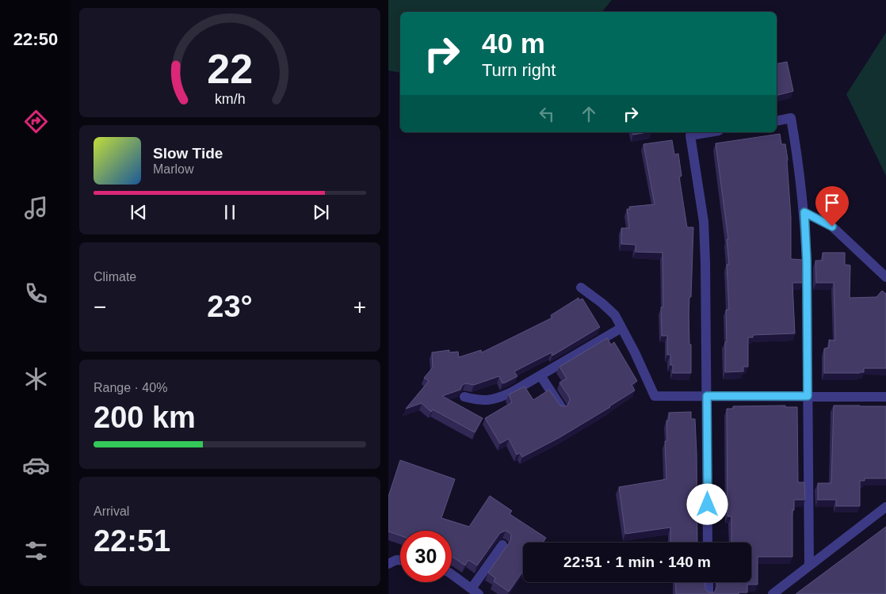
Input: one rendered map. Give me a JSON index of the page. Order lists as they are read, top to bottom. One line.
{"page":{"tabs":"22:50","turn":["40 m","Turn right"],"song":["Slow Tide","Marlow"],"tile":["Climate",["Range · 40%","200 km"],["Arrival","22:51"]],"heat":["−","23°","+"],"limit":"30","trip":"22:51 · 1 min · 140 m","gauge":["22","km/h"]}}
